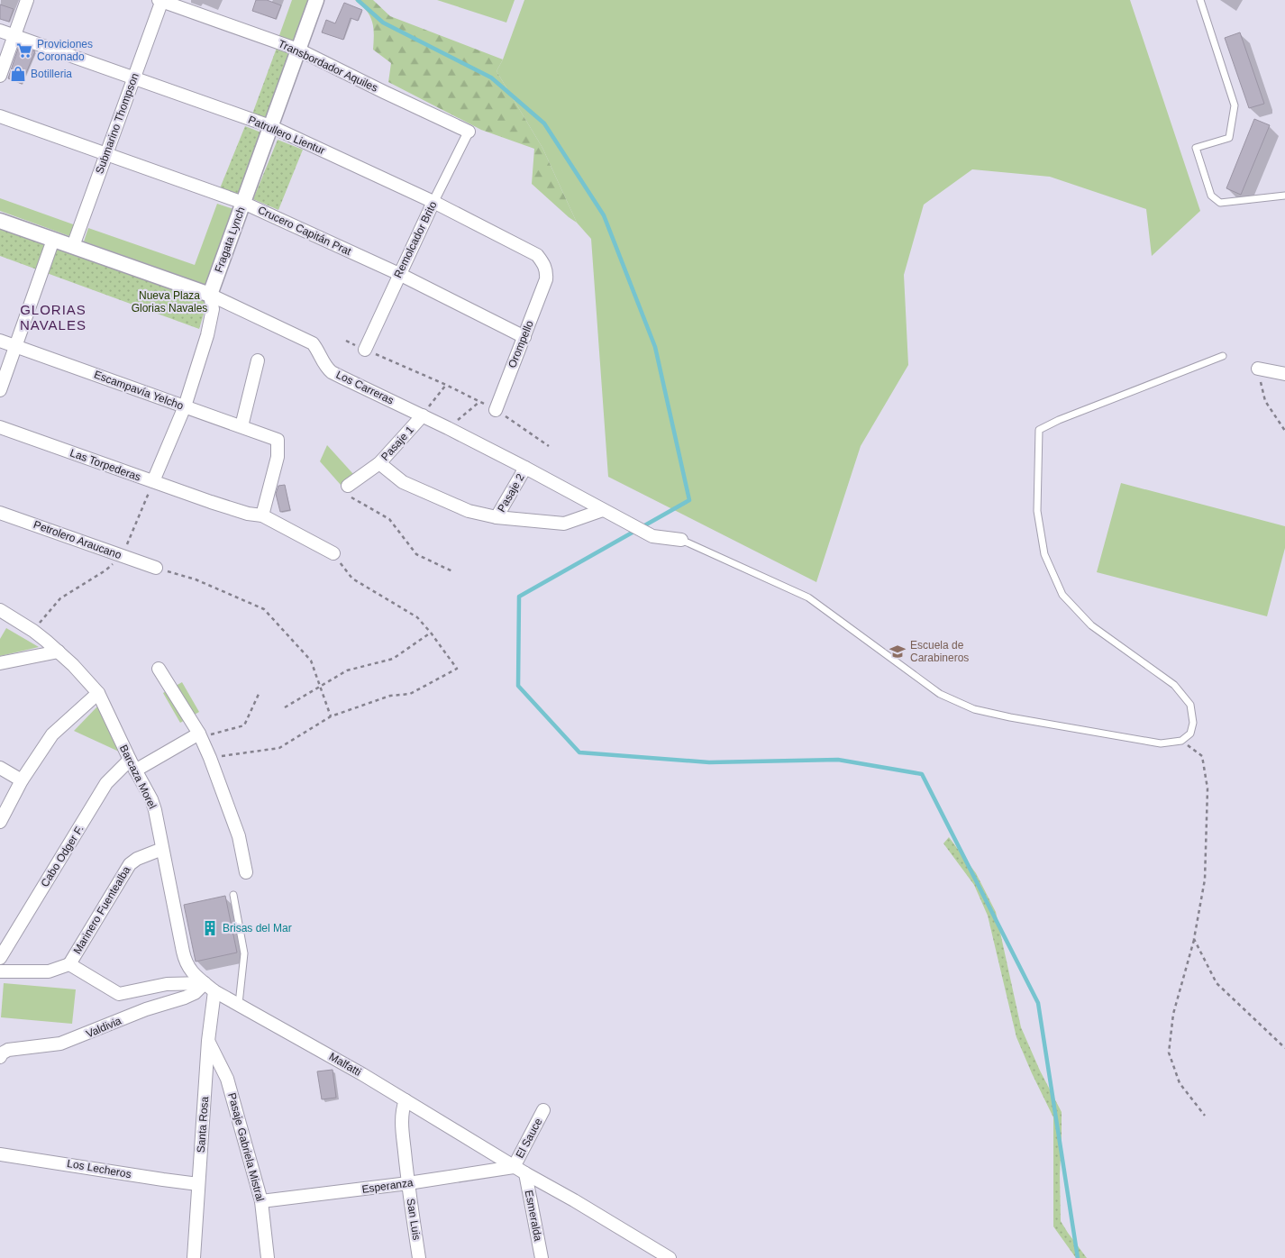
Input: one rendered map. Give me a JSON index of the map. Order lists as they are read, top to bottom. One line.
{"streets":{"street":["Transbordador Aquiles","Submarino Thompson","Patrullero Lientur","Crucero Capitán Prat","Fragata Lynch","Remolcador Brito","Orompello","Los Carreras","Escampavía Yelcho","Pasaje 1","Las Torpederas","Pasaje 2","Petrolero Araucano","Barcaza Morel","Cabo Odger F.","Marinero Fuentealba","Valdivia","Malfatti","Santa Rosa","El Sauce","Pasaje Gabriela Mistral","Los Lecheros","Esperanza","Esmeralda","San Luis"]},"crossings":[["Transbordador Aquiles","Submarino Thompson"],["Transbordador Aquiles","Fragata Lynch"],["Transbordador Aquiles","Remolcador Brito"],["Submarino Thompson","Patrullero Lientur"],["Submarino Thompson","Crucero Capitán Prat"],["Submarino Thompson","Los Carreras"],["Patrullero Lientur","Fragata Lynch"],["Patrullero Lientur","Remolcador Brito"],["Patrullero Lientur","Orompello"],["Crucero Capitán Prat","Fragata Lynch"],["Crucero Capitán Prat","Remolcador Brito"],["Crucero Capitán Prat","Orompello"],["Fragata Lynch","Los Carreras"],["Fragata Lynch","Escampavía Yelcho"],["Fragata Lynch","Las Torpederas"],["Los Carreras","Pasaje 1"],["Los Carreras","Pasaje 2"],["Escampavía Yelcho","Las Torpederas"],["Barcaza Morel","Cabo Odger F."],["Barcaza Morel","Marinero Fuentealba"],["Barcaza Morel","Valdivia"],["Barcaza Morel","Malfatti"],["Barcaza Morel","Santa Rosa"],["Marinero Fuentealba","Malfatti"],["Valdivia","Malfatti"],["Valdivia","Santa Rosa"],["Malfatti","Santa Rosa"],["Malfatti","El Sauce"],["Malfatti","Esperanza"],["Malfatti","Esmeralda"],["Malfatti","San Luis"],["Santa Rosa","Pasaje Gabriela Mistral"],["Santa Rosa","Los Lecheros"],["El Sauce","Esperanza"],["Pasaje Gabriela Mistral","Esperanza"],["Esperanza","San Luis"]],"districts":["GLORIAS NAVALES"],"parks":["Nueva Plaza Glorias Navales"],"places":{"supermarket":["Proviciones Coronado"],"shop":["Botilleria"],"school or university":["Escuela de Carabineros"],"building":["Brisas del Mar"]}}
